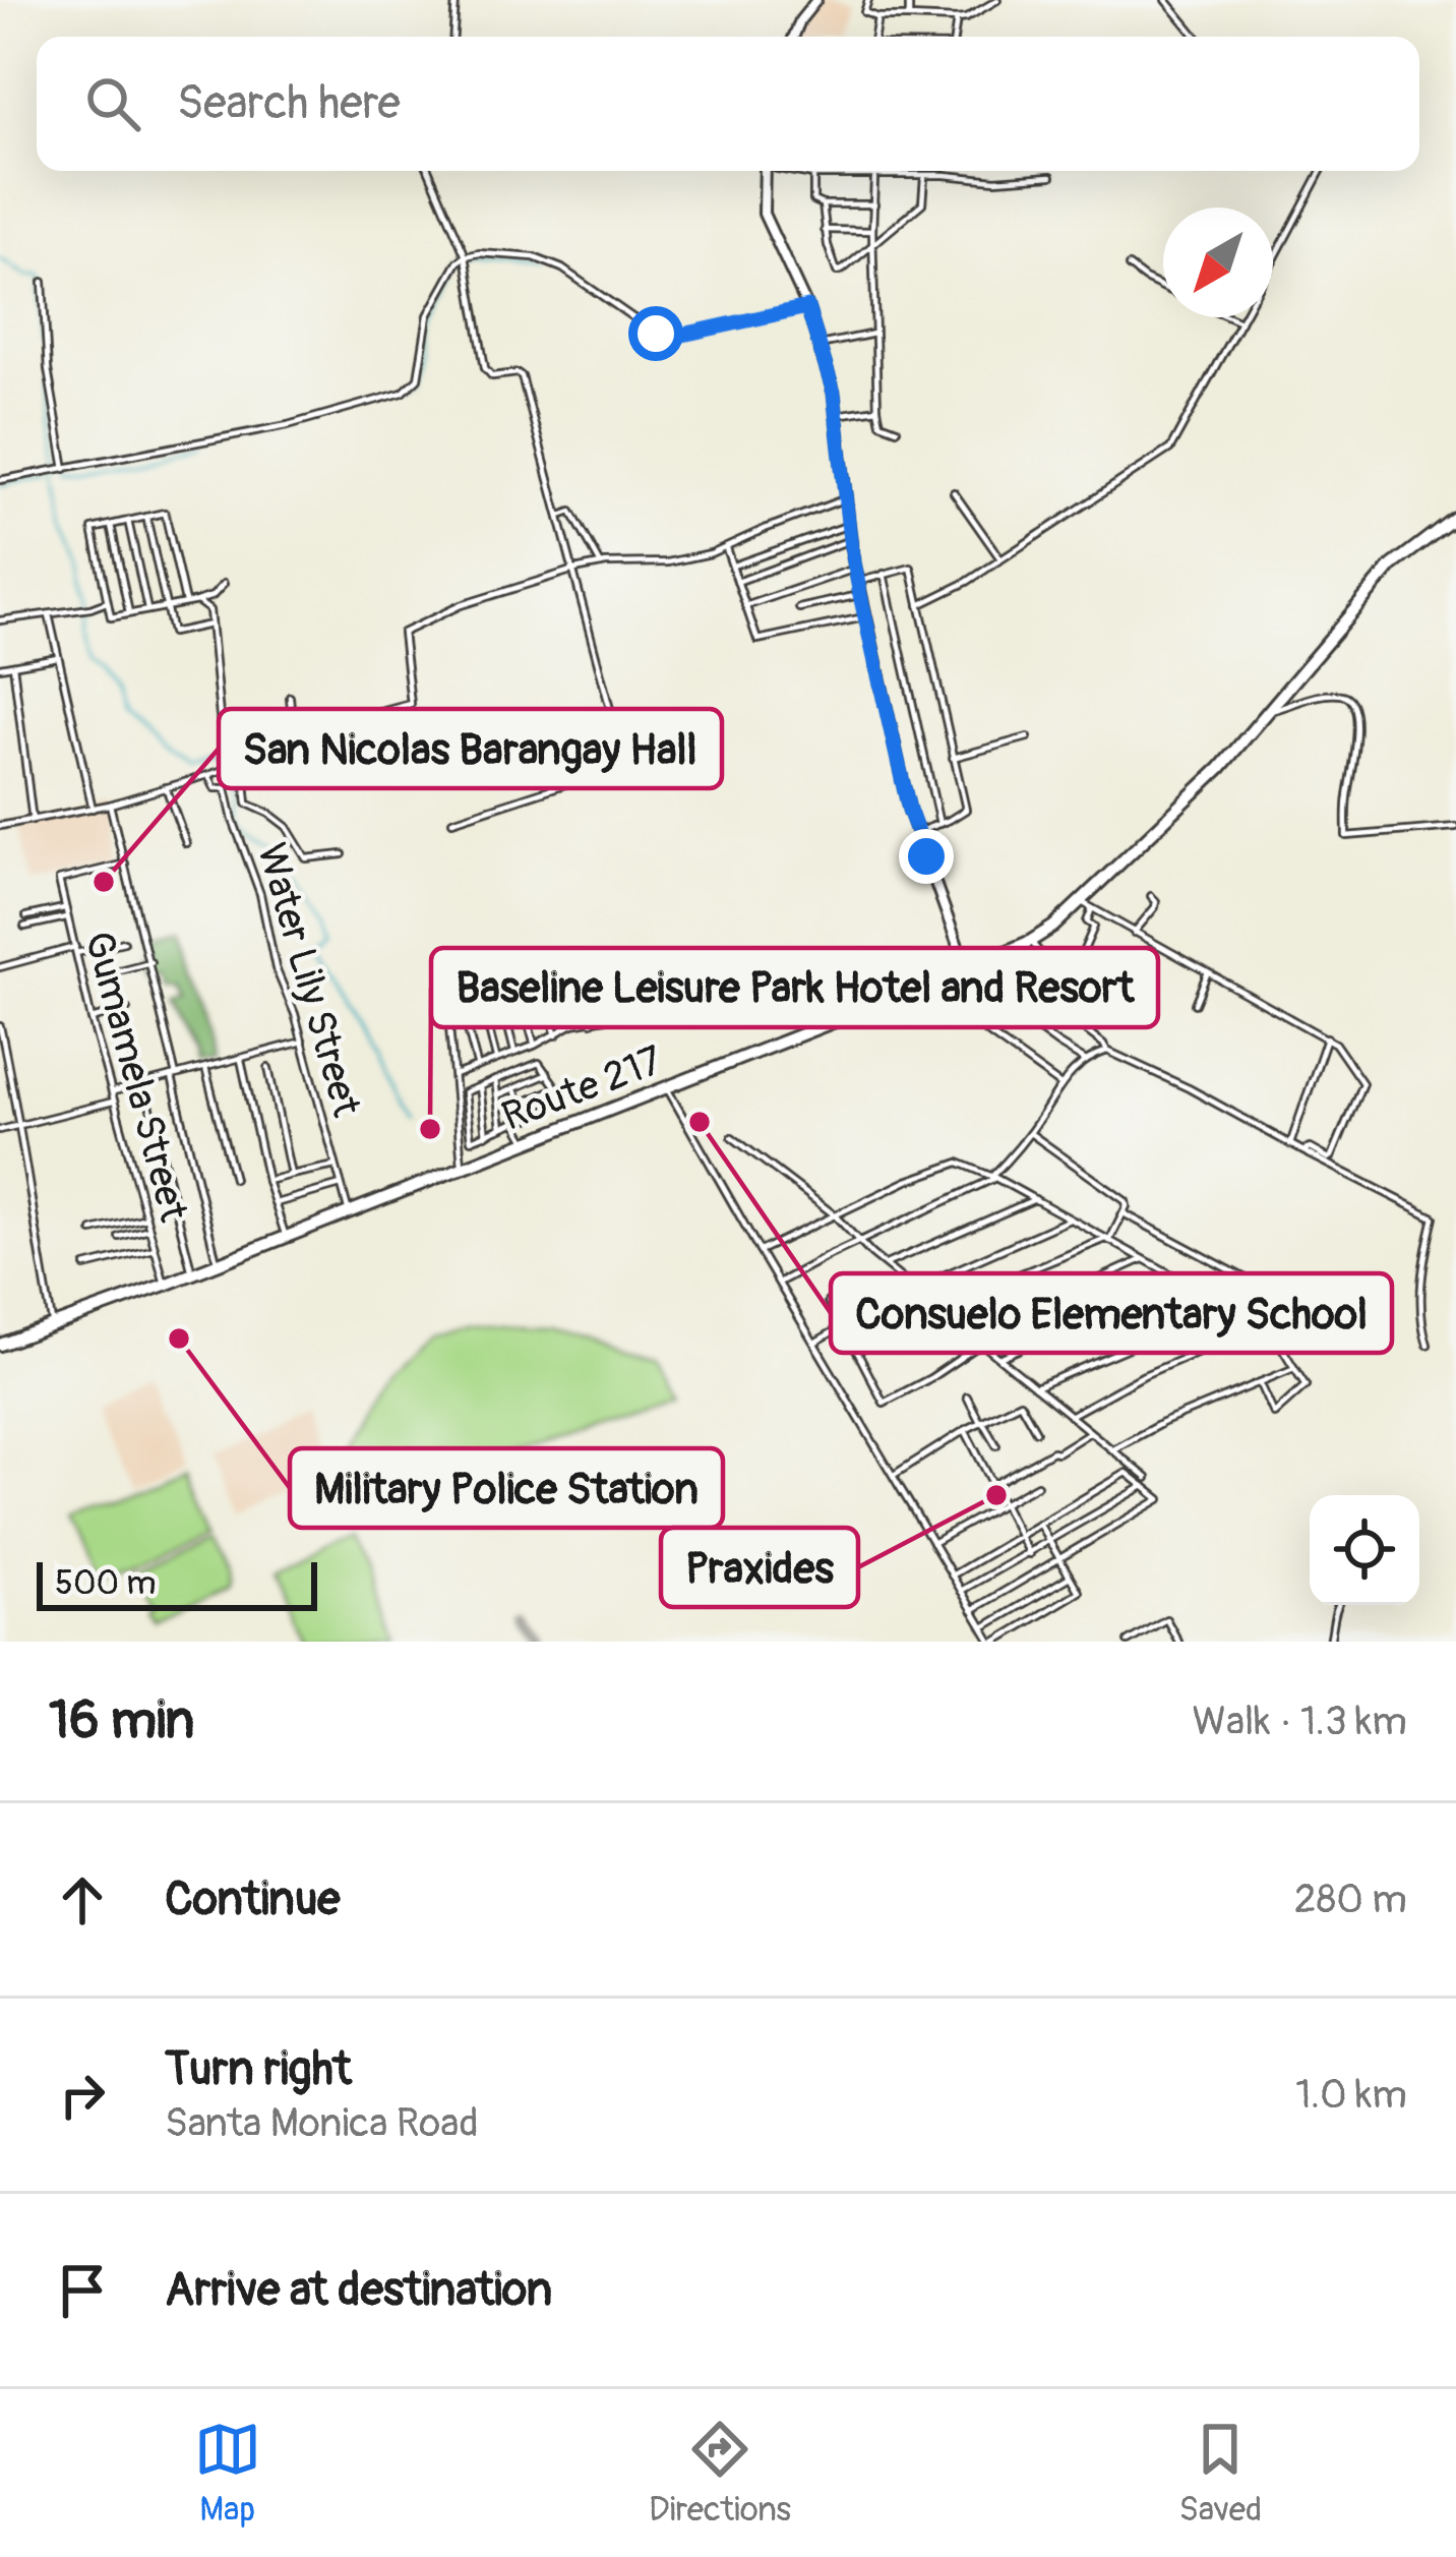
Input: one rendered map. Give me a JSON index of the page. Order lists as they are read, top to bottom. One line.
{"streets":{"main road":["Route 217"],"street":["Water Lily Street","Gumamela Street"]},"crossings":[["Water Lily Street","Route 217"],["Gumamela Street","Route 217"]],"places":["San Nicolas Barangay Hall","Consuelo Elementary School","Baseline Leisure Park Hotel and Resort","Military Police Station","Praxides"],"scale_bar":"500 m","north":"bottom left","page":{"search":"Search here","scale":"500 m","heading":["16 min","Walk · 1.3 km"],"list":[["Continue","280 m"],["Turn right","Santa Monica Road","1.0 km"],"Arrive at destination"],"nav":["Map","Directions","Saved"]}}
